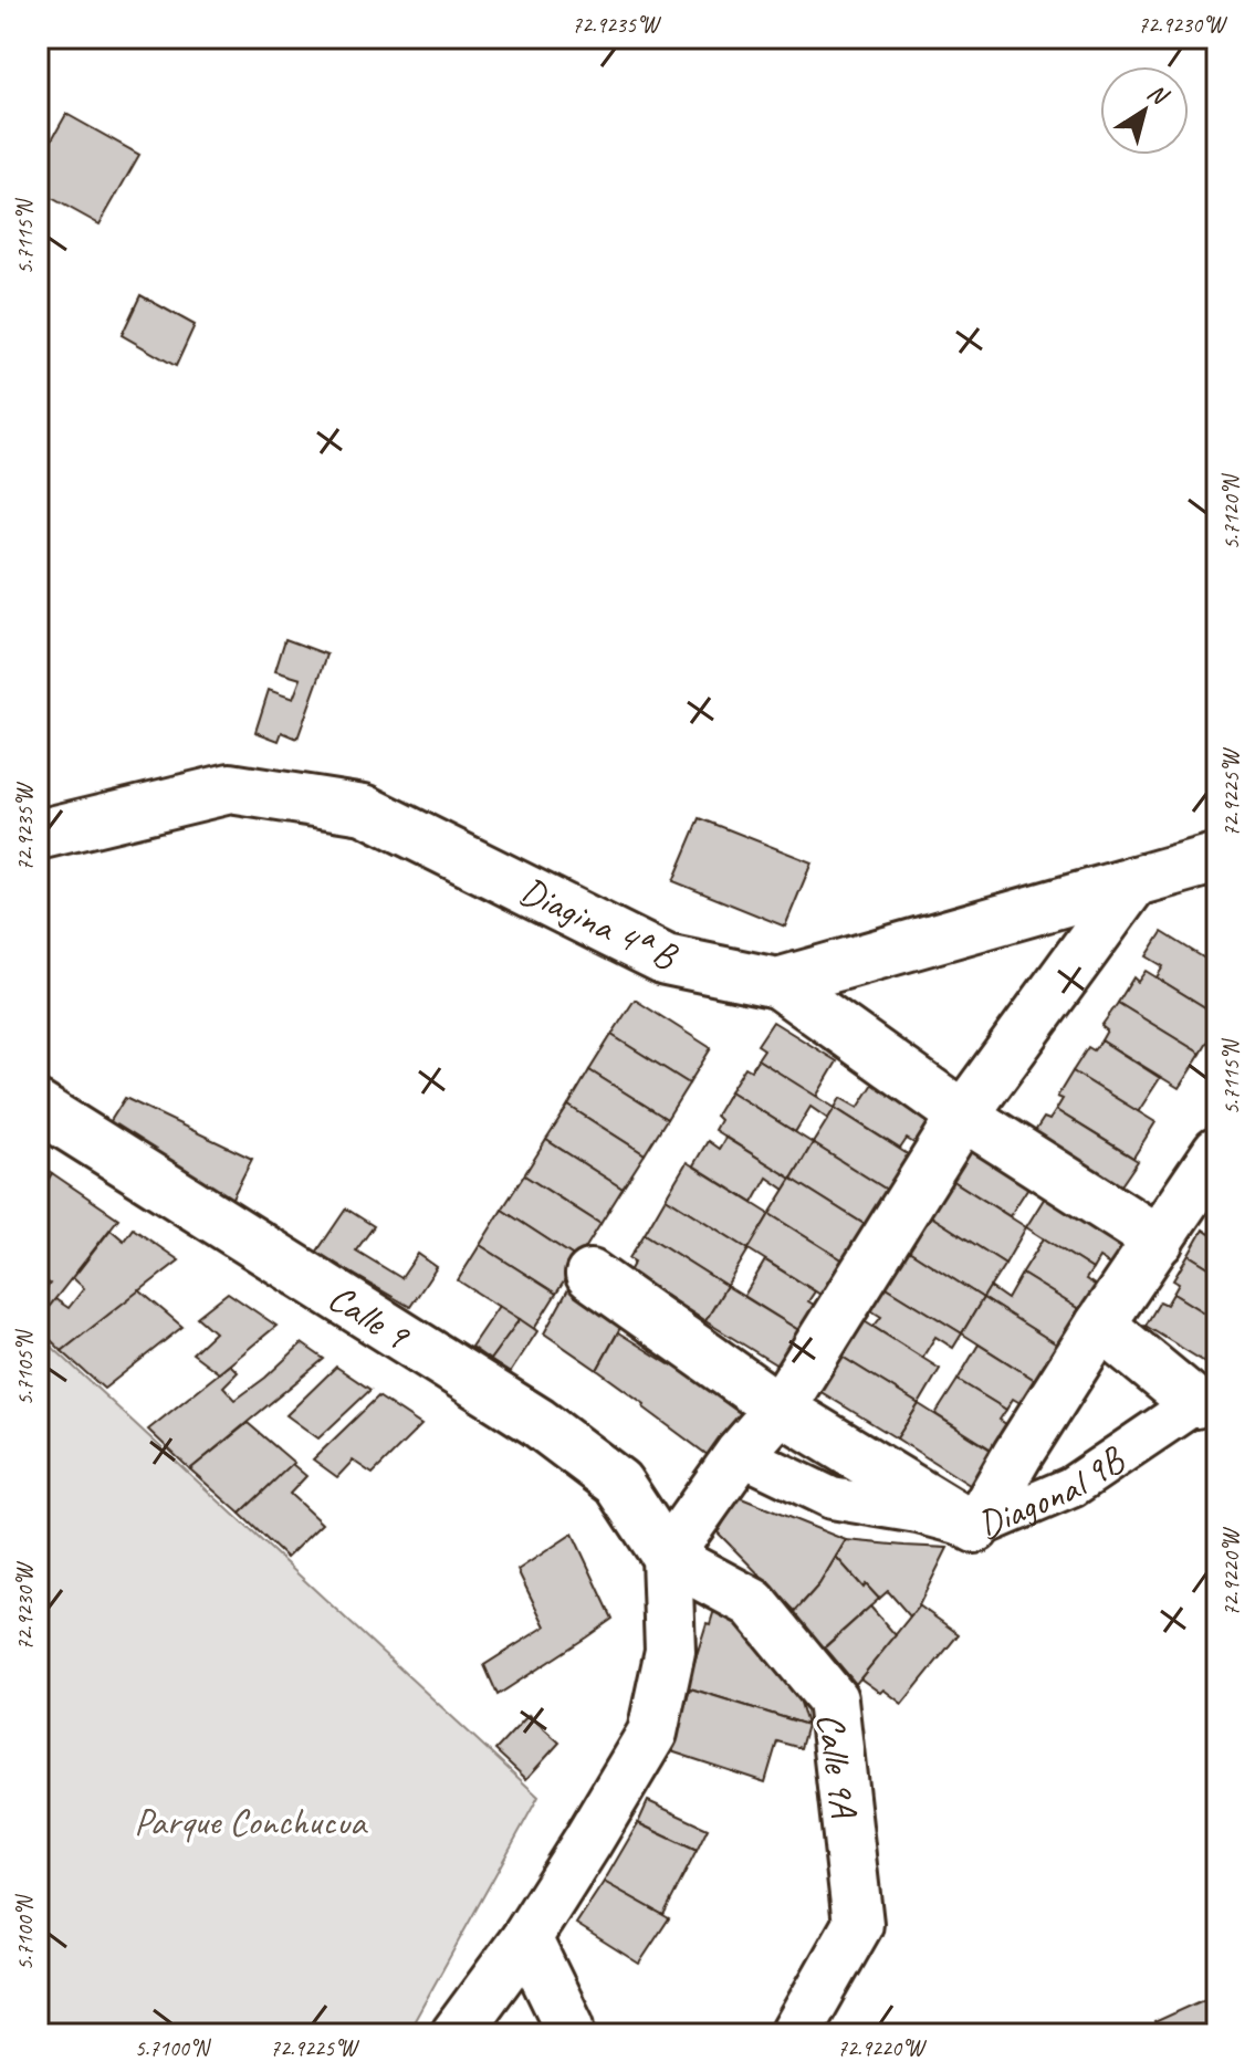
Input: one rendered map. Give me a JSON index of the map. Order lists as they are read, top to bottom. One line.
{"streets":{"street":["Diagina 4ª B","Calle 9","Diagonal 9B","Calle 9A"]},"crossings":[["Calle 9","Calle 9A"]],"parks":["Parque Conchucua"],"north":"top right","coordinates":["72.9235°W","72.9230°W","5.7115°N","5.7120°N","72.9225°W","5.7105°N","72.9220°W","5.7100°N"]}
